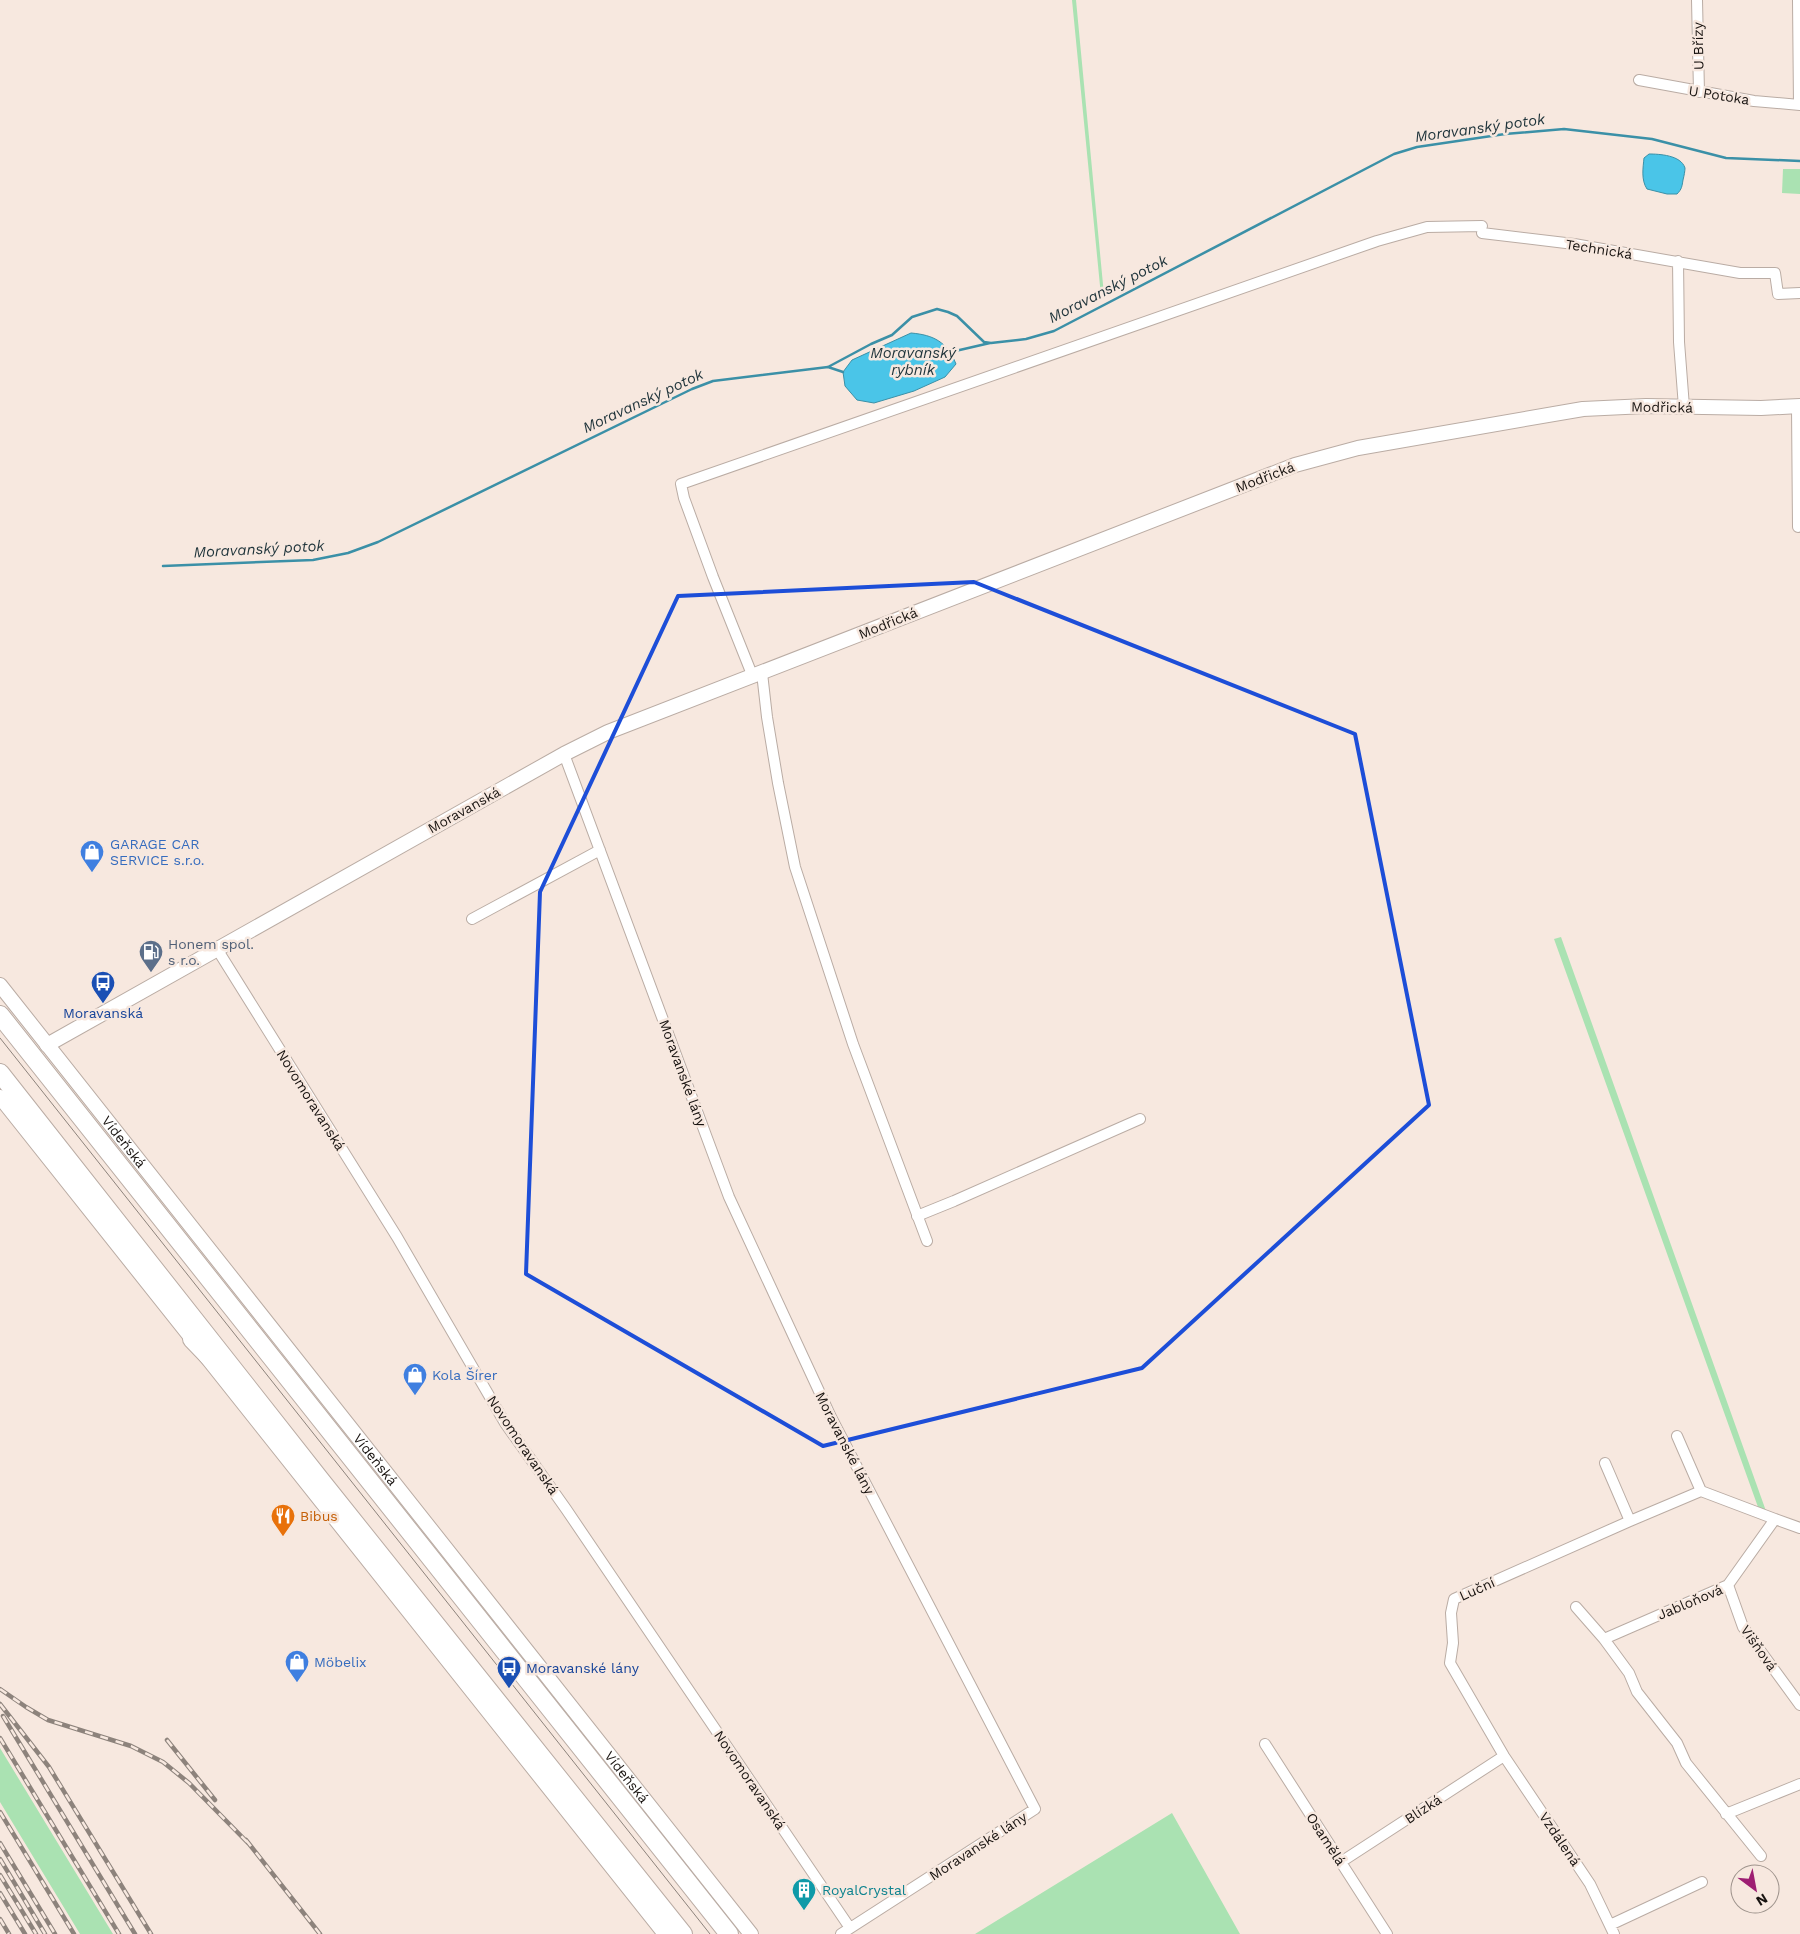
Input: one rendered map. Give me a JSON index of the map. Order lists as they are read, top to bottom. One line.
{"streets":{"highway":["Vídeňská"],"street":["U Břízy","U Potoka","Technická","Modřická","Moravanská","Moravanské lány","Novomoravanská","Luční","Jabloňová","Višňová","Blízká","Osamělá","Vzdálená"]},"crossings":[["U Břízy","U Potoka"],["Technická","Modřická"],["Technická","Moravanská"],["Modřická","Moravanská"],["Moravanská","Moravanské lány"],["Moravanská","Novomoravanská"],["Moravanská","Vídeňská"],["Moravanské lány","Novomoravanská"],["Luční","Blízká"],["Luční","Vzdálená"],["Jabloňová","Višňová"],["Blízká","Osamělá"],["Blízká","Vzdálená"]],"water":["Moravanský potok","Moravanský rybník"],"places":{"shop":["GARAGE CAR SERVICE s.r.o.","Kola Šírer","Möbelix"],"fuel station":["Honem spol. s r.o."],"bus stop":["Moravanská","Moravanské lány"],"restaurant":["Bibus"],"building":["RoyalCrystal"]},"north":"bottom right"}
